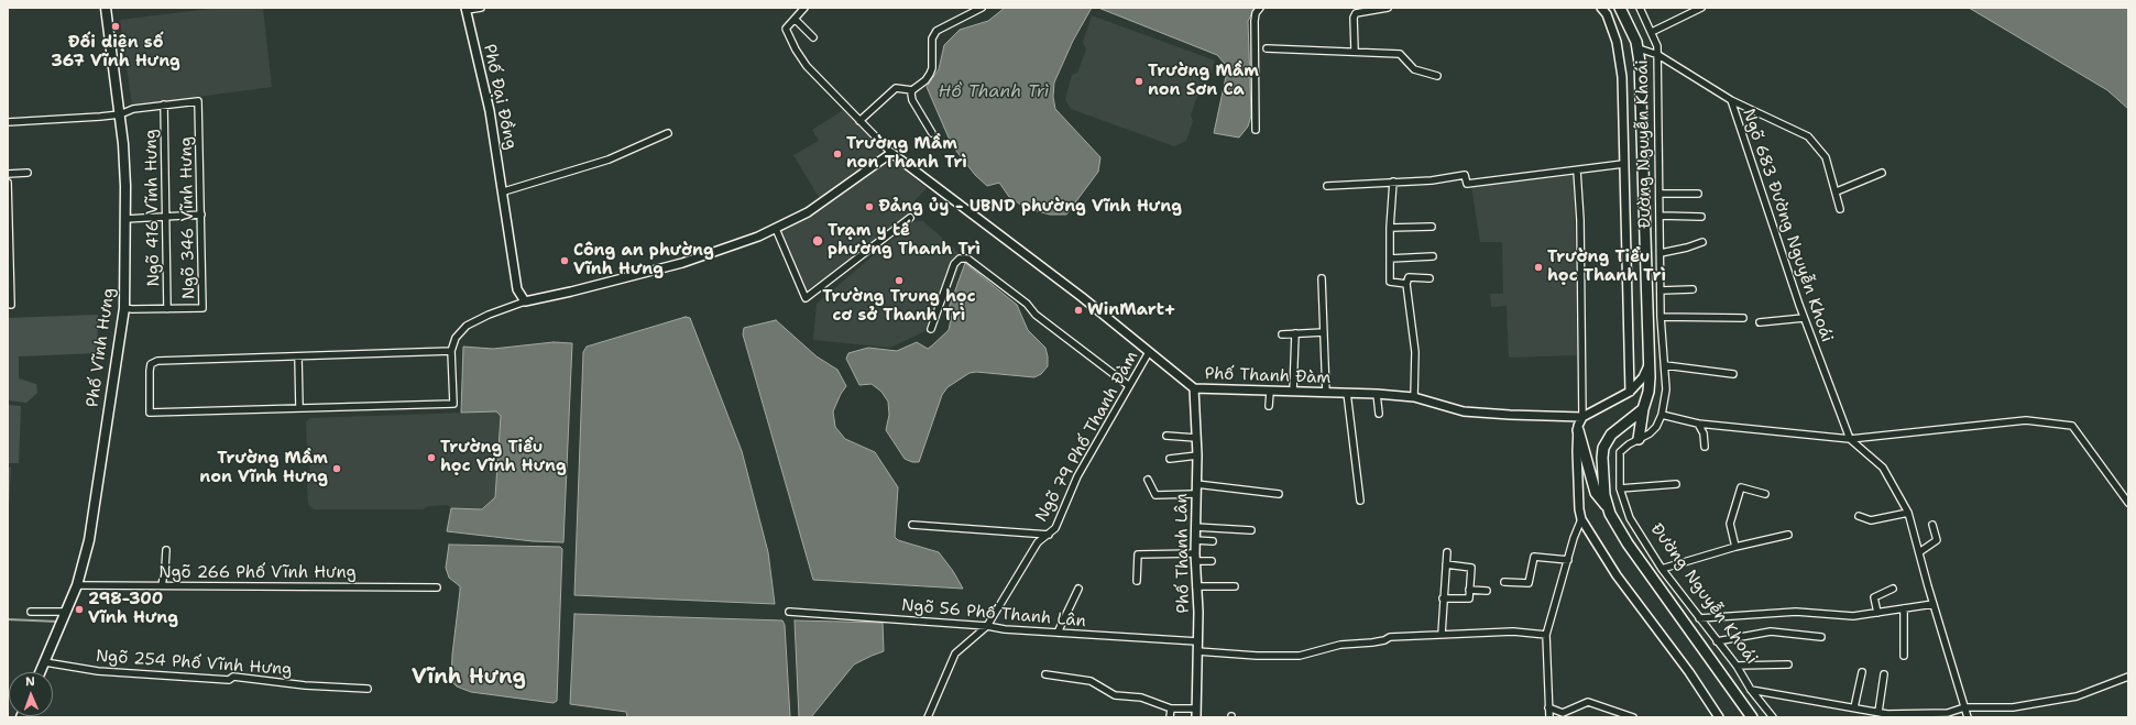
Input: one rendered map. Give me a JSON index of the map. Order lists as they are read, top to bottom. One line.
{"streets":{"main road":["Đường Nguyễn Khoái","Phố Vĩnh Hưng"],"street":["Phố Đại Đồng","Ngõ 416 Vĩnh Hưng","Ngõ 346 Vĩnh Hưng","Ngõ 683 Đường Nguyễn Khoái","Phố Thanh Đàm","Ngõ 79 Phố Thanh Đàm","Phố Thanh Lân","Ngõ 266 Phố Vĩnh Hưng","Ngõ 56 Phố Thanh Lân","Ngõ 254 Phố Vĩnh Hưng"]},"crossings":[["Đường Nguyễn Khoái","Ngõ 683 Đường Nguyễn Khoái"],["Đường Nguyễn Khoái","Phố Thanh Đàm"],["Ngõ 416 Vĩnh Hưng","Ngõ 346 Vĩnh Hưng"],["Ngõ 416 Vĩnh Hưng","Phố Vĩnh Hưng"],["Ngõ 346 Vĩnh Hưng","Phố Vĩnh Hưng"],["Phố Vĩnh Hưng","Ngõ 266 Phố Vĩnh Hưng"],["Phố Vĩnh Hưng","Ngõ 254 Phố Vĩnh Hưng"],["Phố Thanh Đàm","Ngõ 79 Phố Thanh Đàm"],["Phố Thanh Đàm","Phố Thanh Lân"],["Ngõ 79 Phố Thanh Đàm","Ngõ 56 Phố Thanh Lân"],["Phố Thanh Lân","Ngõ 56 Phố Thanh Lân"]],"districts":["Vĩnh Hưng"],"water":["Hồ Thanh Trì"],"places":["Đối diện số 367 Vĩnh Hưng","Trường Mầm non Sơn Ca","Trường Mầm non Thanh Trì","Đảng ủy - UBND phường Vĩnh Hưng","Trạm y tế phường Thanh Trì","Công an phường Vĩnh Hưng","Trường Tiểu học Thanh Trì","Trường Trung học cơ sở Thanh Trì","WinMart+","Trường Tiểu học Vĩnh Hưng","Trường Mầm non Vĩnh Hưng","298-300 Vĩnh Hưng"],"north":"top"}
